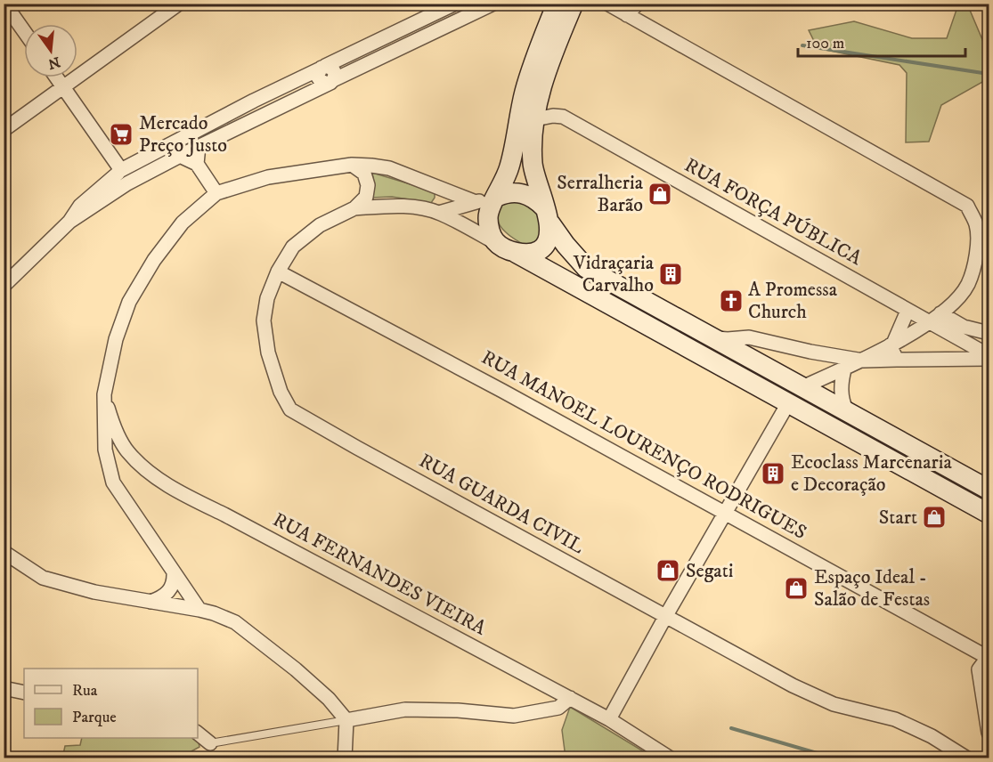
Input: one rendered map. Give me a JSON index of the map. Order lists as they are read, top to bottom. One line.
{"streets":{"street":["RUA FORÇA PÚBLICA","RUA MANOEL LOURENÇO RODRIGUES","RUA GUARDA CIVIL","RUA FERNANDES VIEIRA"]},"crossings":[["RUA MANOEL LOURENÇO RODRIGUES","RUA GUARDA CIVIL"]],"places":{"supermarket":["Mercado Preço Justo"],"shop":["Serralheria Barão","Start","Segati","Espaço Ideal - Salão de Festas"],"building":["Vidraçaria Carvalho","Ecoclass Marcenaria e Decoração"],"church":["A Promessa Church"]},"legend":["Rua","Parque"],"scale_bar":"100 m","north":"bottom"}
